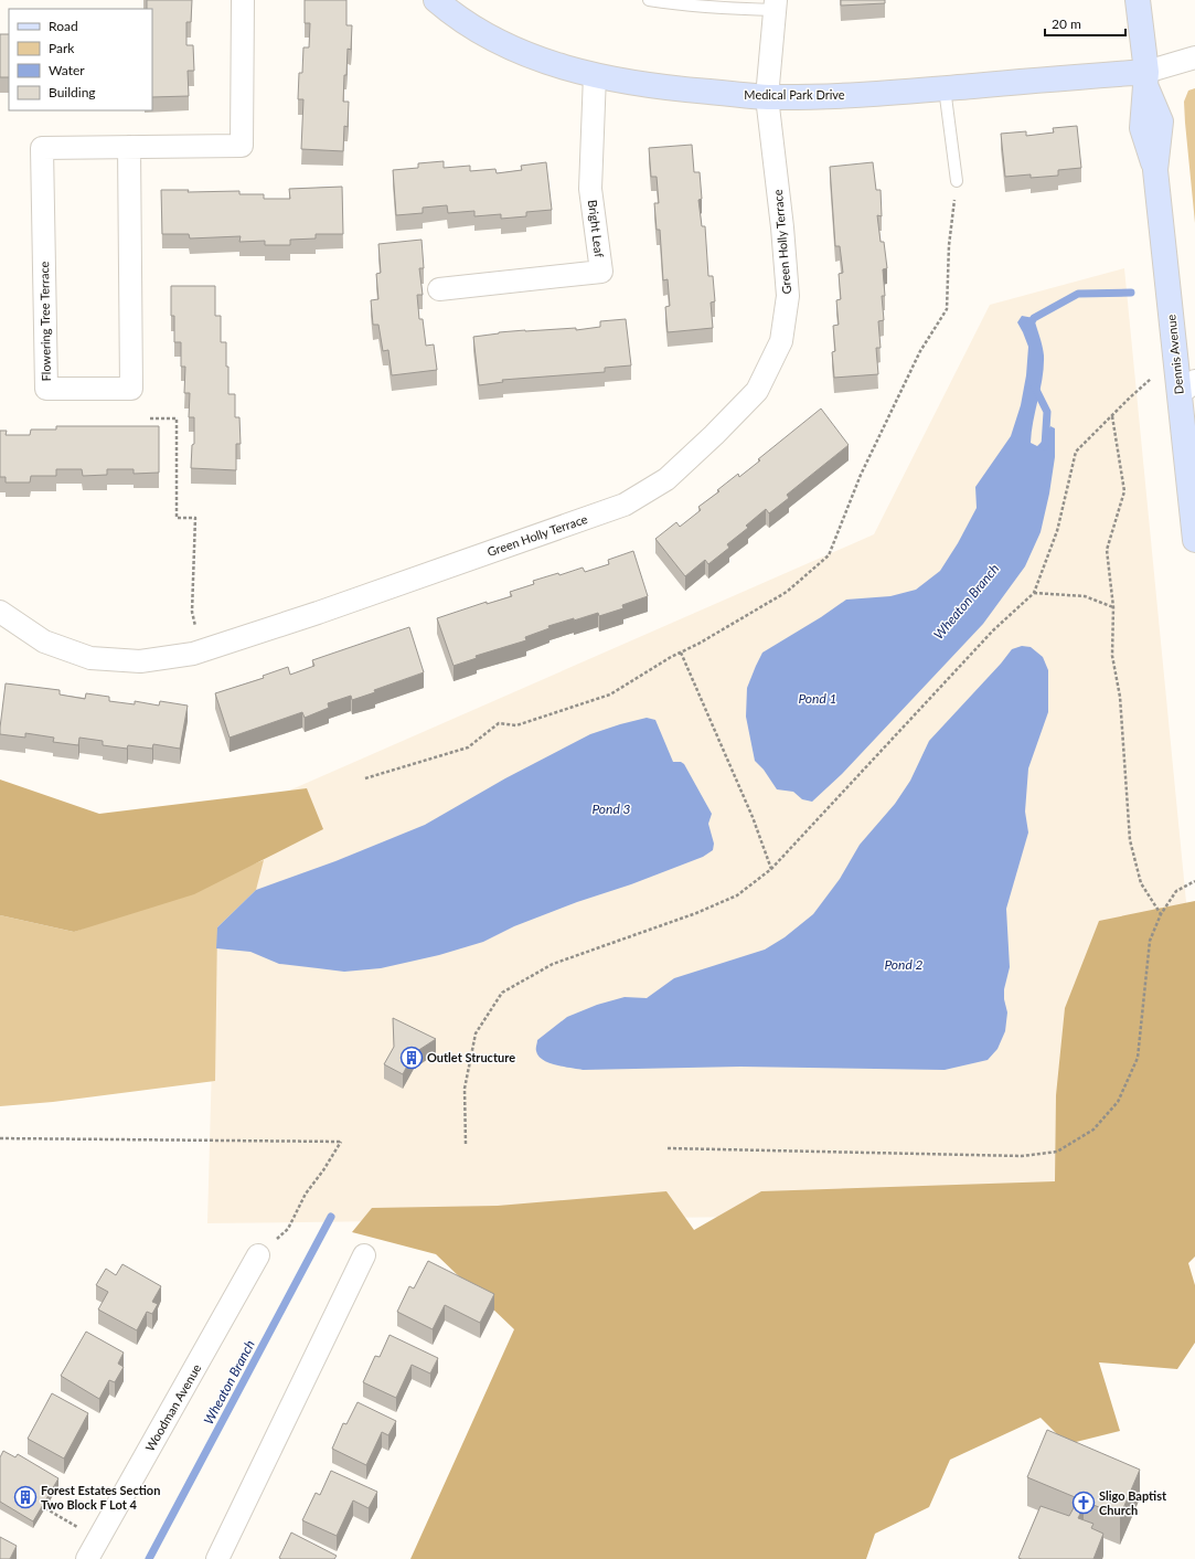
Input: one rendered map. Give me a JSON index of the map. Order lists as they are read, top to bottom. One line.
{"streets":{"street":["Medical Park Drive","Bright Leaf","Green Holly Terrace","Flowering Tree Terrace","Dennis Avenue","Woodman Avenue"]},"crossings":[["Medical Park Drive","Bright Leaf"],["Medical Park Drive","Green Holly Terrace"],["Medical Park Drive","Dennis Avenue"]],"water":["Wheaton Branch","Pond 1","Pond 3","Pond 2"],"places":{"building":["Outlet Structure","Forest Estates Section Two Block F Lot 4"],"church":["Sligo Baptist Church"]},"legend":["Road","Park","Water","Building"],"scale_bar":"20 m"}
